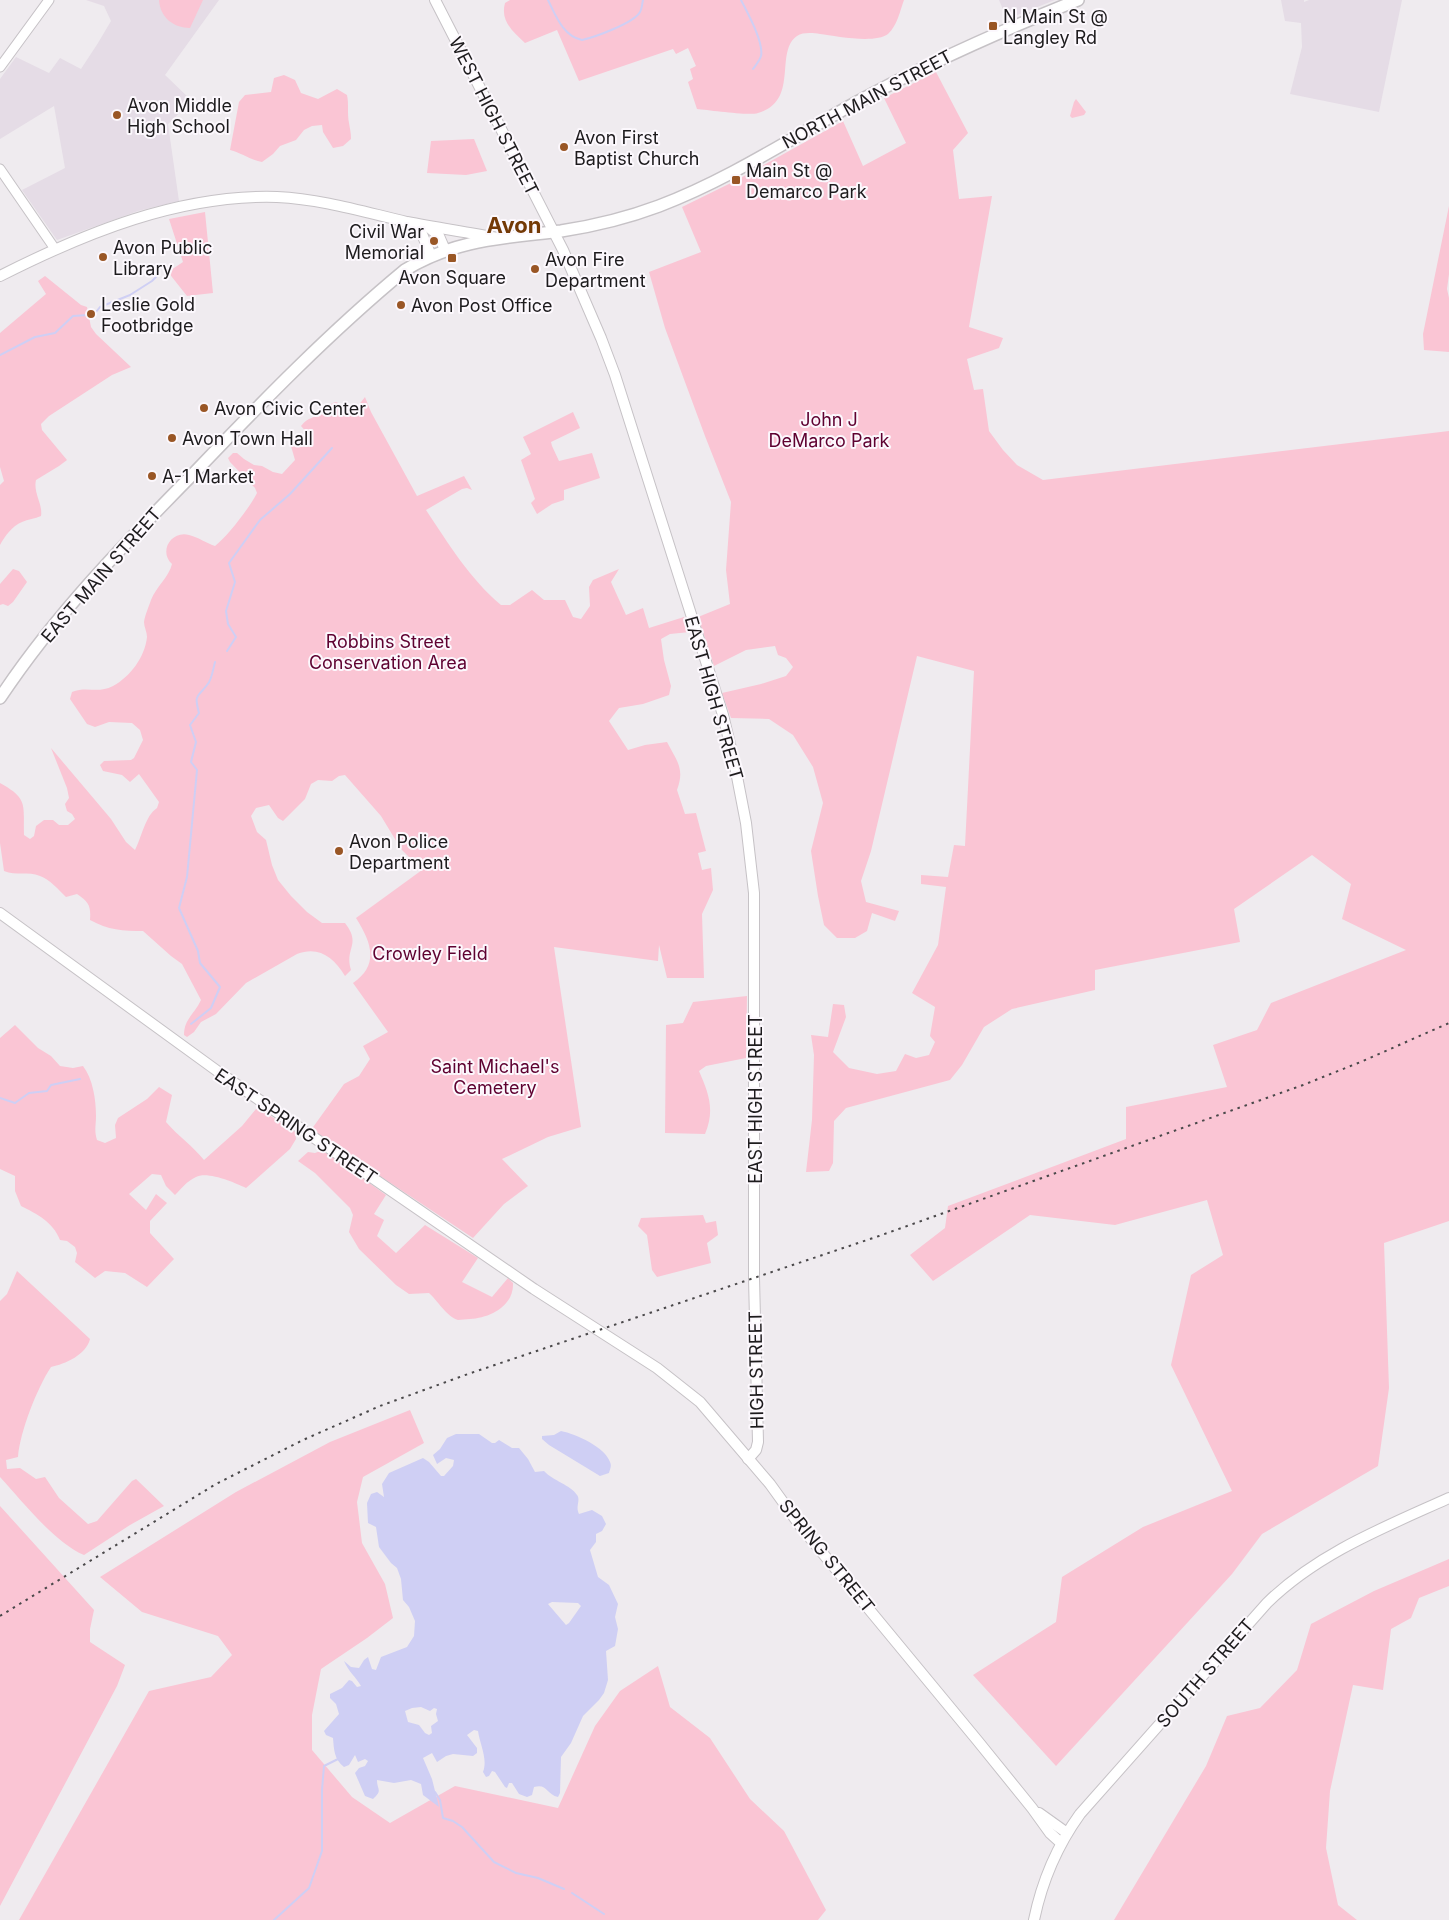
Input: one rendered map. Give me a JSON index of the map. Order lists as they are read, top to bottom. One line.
{"streets":{"main road":["NORTH MAIN STREET","WEST HIGH STREET","EAST MAIN STREET","EAST HIGH STREET","EAST SPRING STREET","HIGH STREET","SPRING STREET","SOUTH STREET"]},"crossings":[["NORTH MAIN STREET","WEST HIGH STREET"],["NORTH MAIN STREET","EAST MAIN STREET"],["NORTH MAIN STREET","EAST HIGH STREET"],["WEST HIGH STREET","EAST HIGH STREET"],["EAST HIGH STREET","HIGH STREET"],["EAST SPRING STREET","SPRING STREET"],["HIGH STREET","SPRING STREET"],["SPRING STREET","SOUTH STREET"]],"districts":["Avon"],"parks":["John J DeMarco Park","Robbins Street Conservation Area","Crowley Field","Saint Michael's Cemetery"],"places":{"transit":["N Main St @ Langley Rd","Main St @ Demarco Park","Avon Square"],"other":["Avon Middle High School","Avon First Baptist Church","Civil War Memorial","Avon Public Library","Avon Fire Department","Avon Post Office","Leslie Gold Footbridge","Avon Civic Center","Avon Town Hall","A-1 Market","Avon Police Department"]}}
